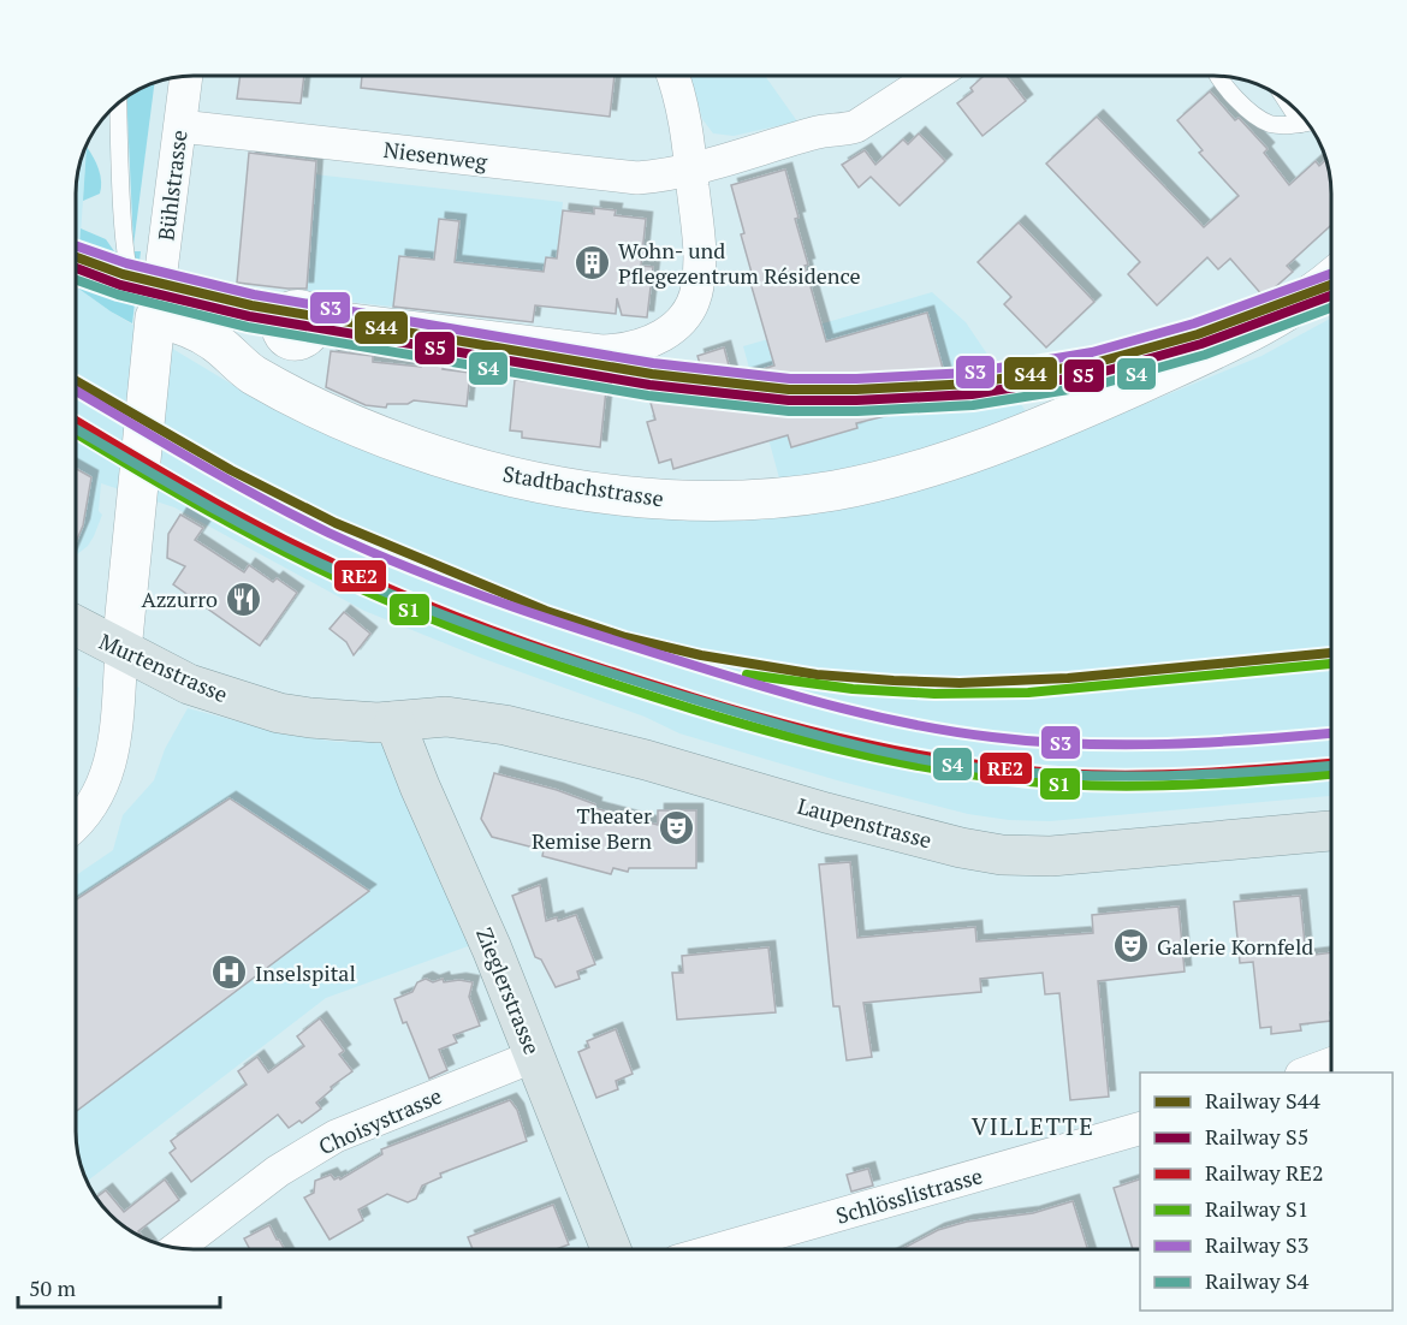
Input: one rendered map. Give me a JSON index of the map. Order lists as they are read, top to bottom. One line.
{"streets":{"main road":["Bühlstrasse","Stadtbachstrasse","Murtenstrasse","Laupenstrasse","Zieglerstrasse"],"street":["Niesenweg","Choisystrasse","Schlösslistrasse"]},"crossings":[["Niesenweg","Bühlstrasse"],["Bühlstrasse","Stadtbachstrasse"],["Bühlstrasse","Murtenstrasse"],["Murtenstrasse","Laupenstrasse"],["Murtenstrasse","Zieglerstrasse"],["Laupenstrasse","Zieglerstrasse"],["Zieglerstrasse","Choisystrasse"]],"districts":["VILLETTE"],"places":{"building":["Wohn- und Pflegezentrum Résidence"],"restaurant":["Azzurro"],"theatre":["Theater Remise Bern","Galerie Kornfeld"],"hospital":["Inselspital"]},"lines":["rail line S3","rail line S44","rail line S5","rail line S4","rail line RE2","rail line S1"],"legend":["Railway S44","Railway S5","Railway RE2","Railway S1","Railway S3","Railway S4"],"scale_bar":"50 m"}
